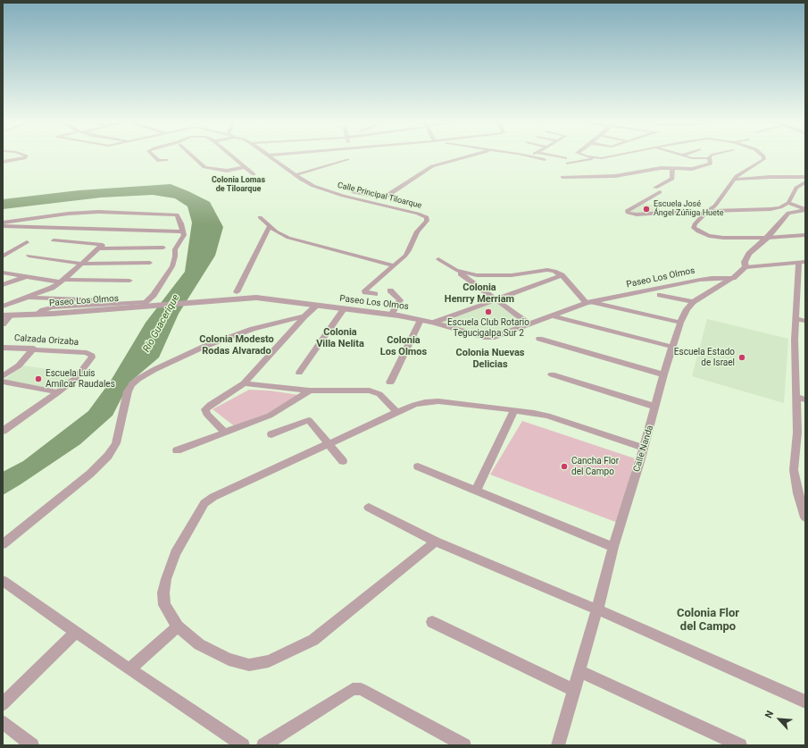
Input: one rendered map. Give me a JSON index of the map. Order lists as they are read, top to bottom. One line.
{"streets":{"street":["Calle Principal Tiloarque","Paseo Los Olmos","Calzada Orizaba","Calle Nanda"]},"crossings":[["Paseo Los Olmos","Calle Nanda"]],"districts":["Colonia Lomas de Tiloarque","Colonia Henrry Merriam","Colonia Villa Nelita","Colonia Modesto Rodas Alvarado","Colonia Los Olmos","Colonia Nuevas Delicias","Colonia Flor del Campo"],"water":["Río Guacerique"],"places":["Escuela José Ángel Zúñiga Huete","Escuela Club Rotario Tegucigalpa Sur 2","Escuela Estado de Israel","Escuela Luis Amílcar Raudales","Cancha Flor del Campo"],"north":"top left"}
